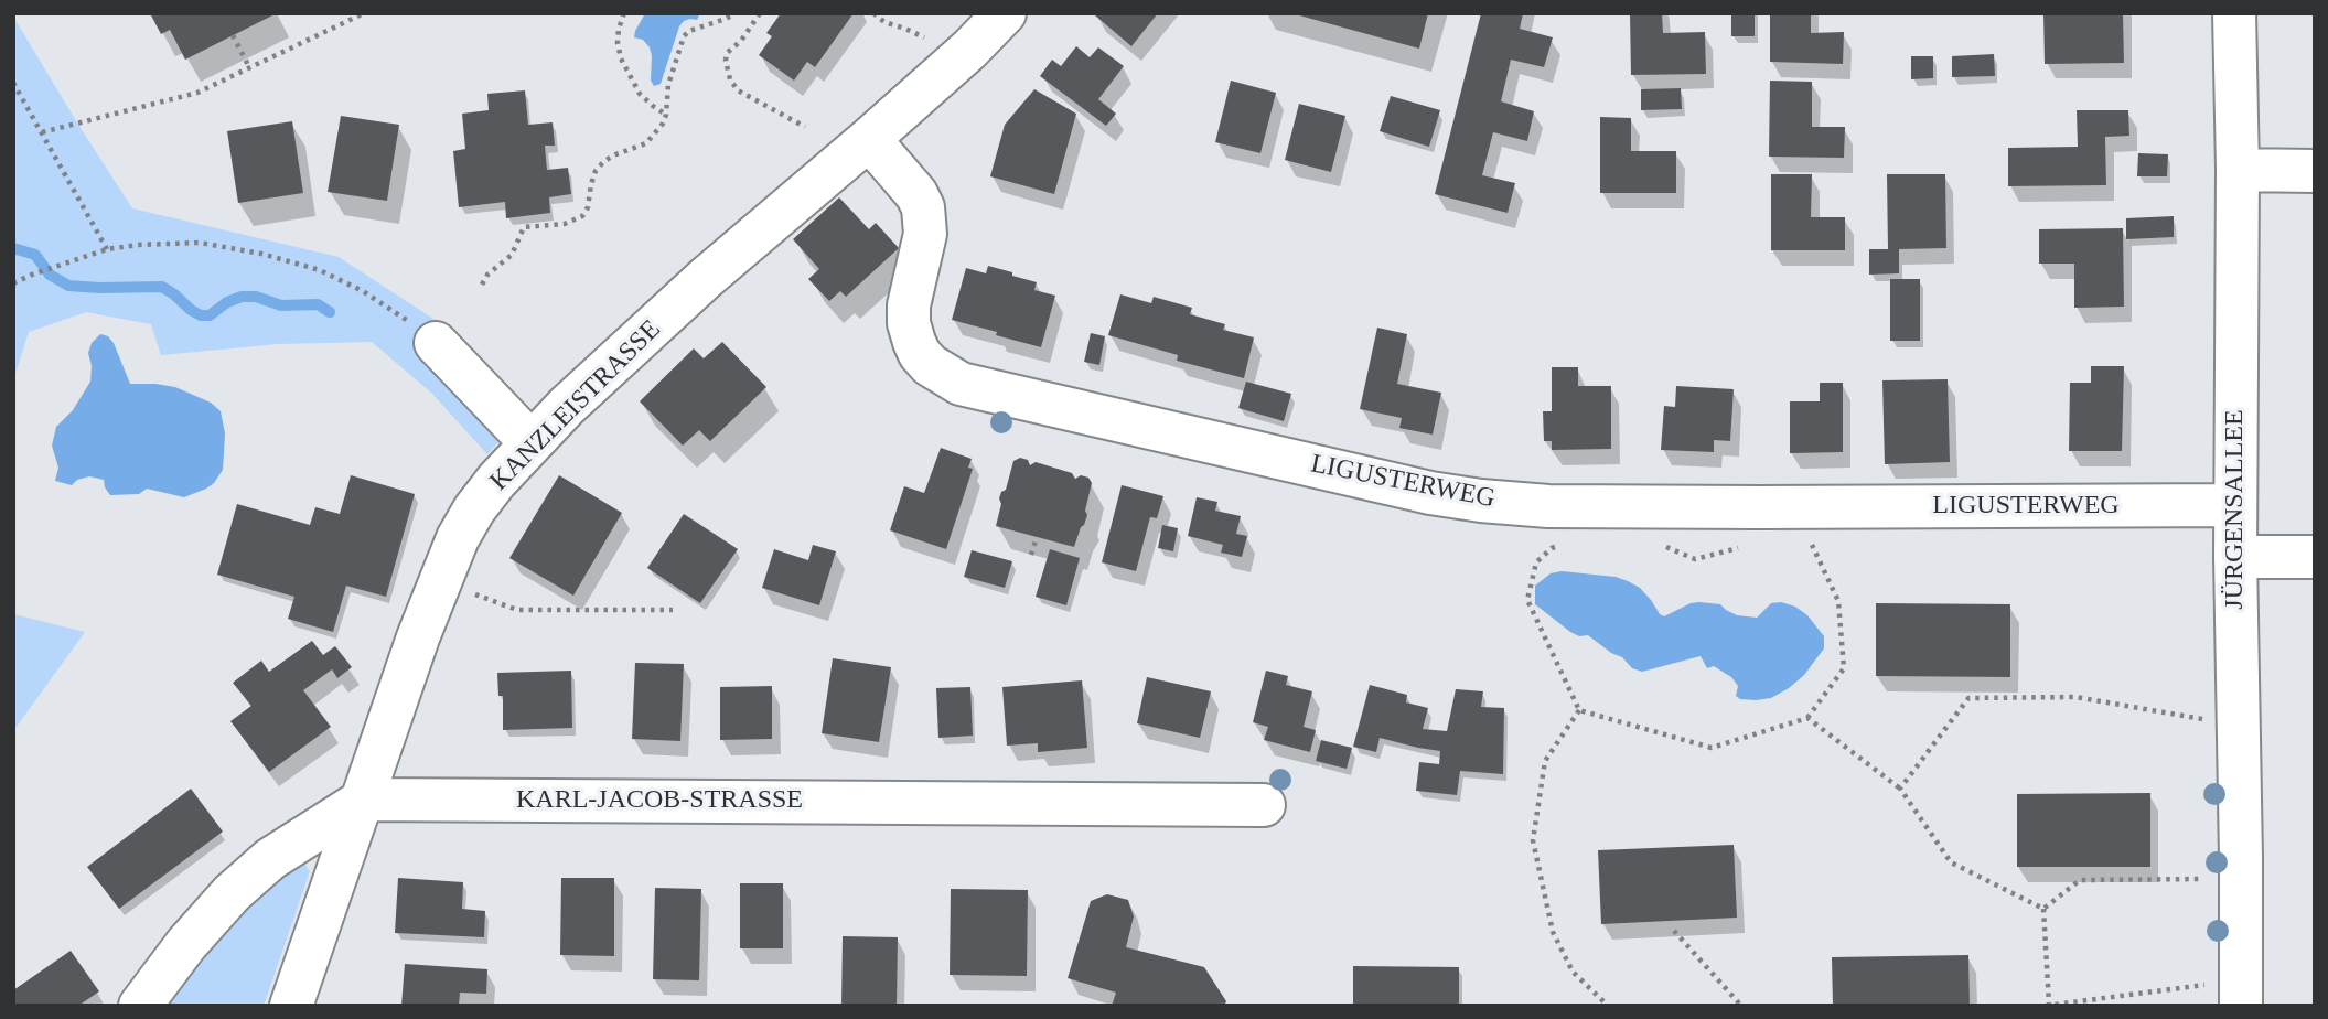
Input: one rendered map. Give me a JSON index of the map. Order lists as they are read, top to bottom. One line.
{"streets":{"street":["KANZLEISTRASSE","LIGUSTERWEG","JÜRGENSALLEE","KARL-JACOB-STRASSE"]},"crossings":[["KANZLEISTRASSE","LIGUSTERWEG"],["KANZLEISTRASSE","KARL-JACOB-STRASSE"],["LIGUSTERWEG","JÜRGENSALLEE"]]}
